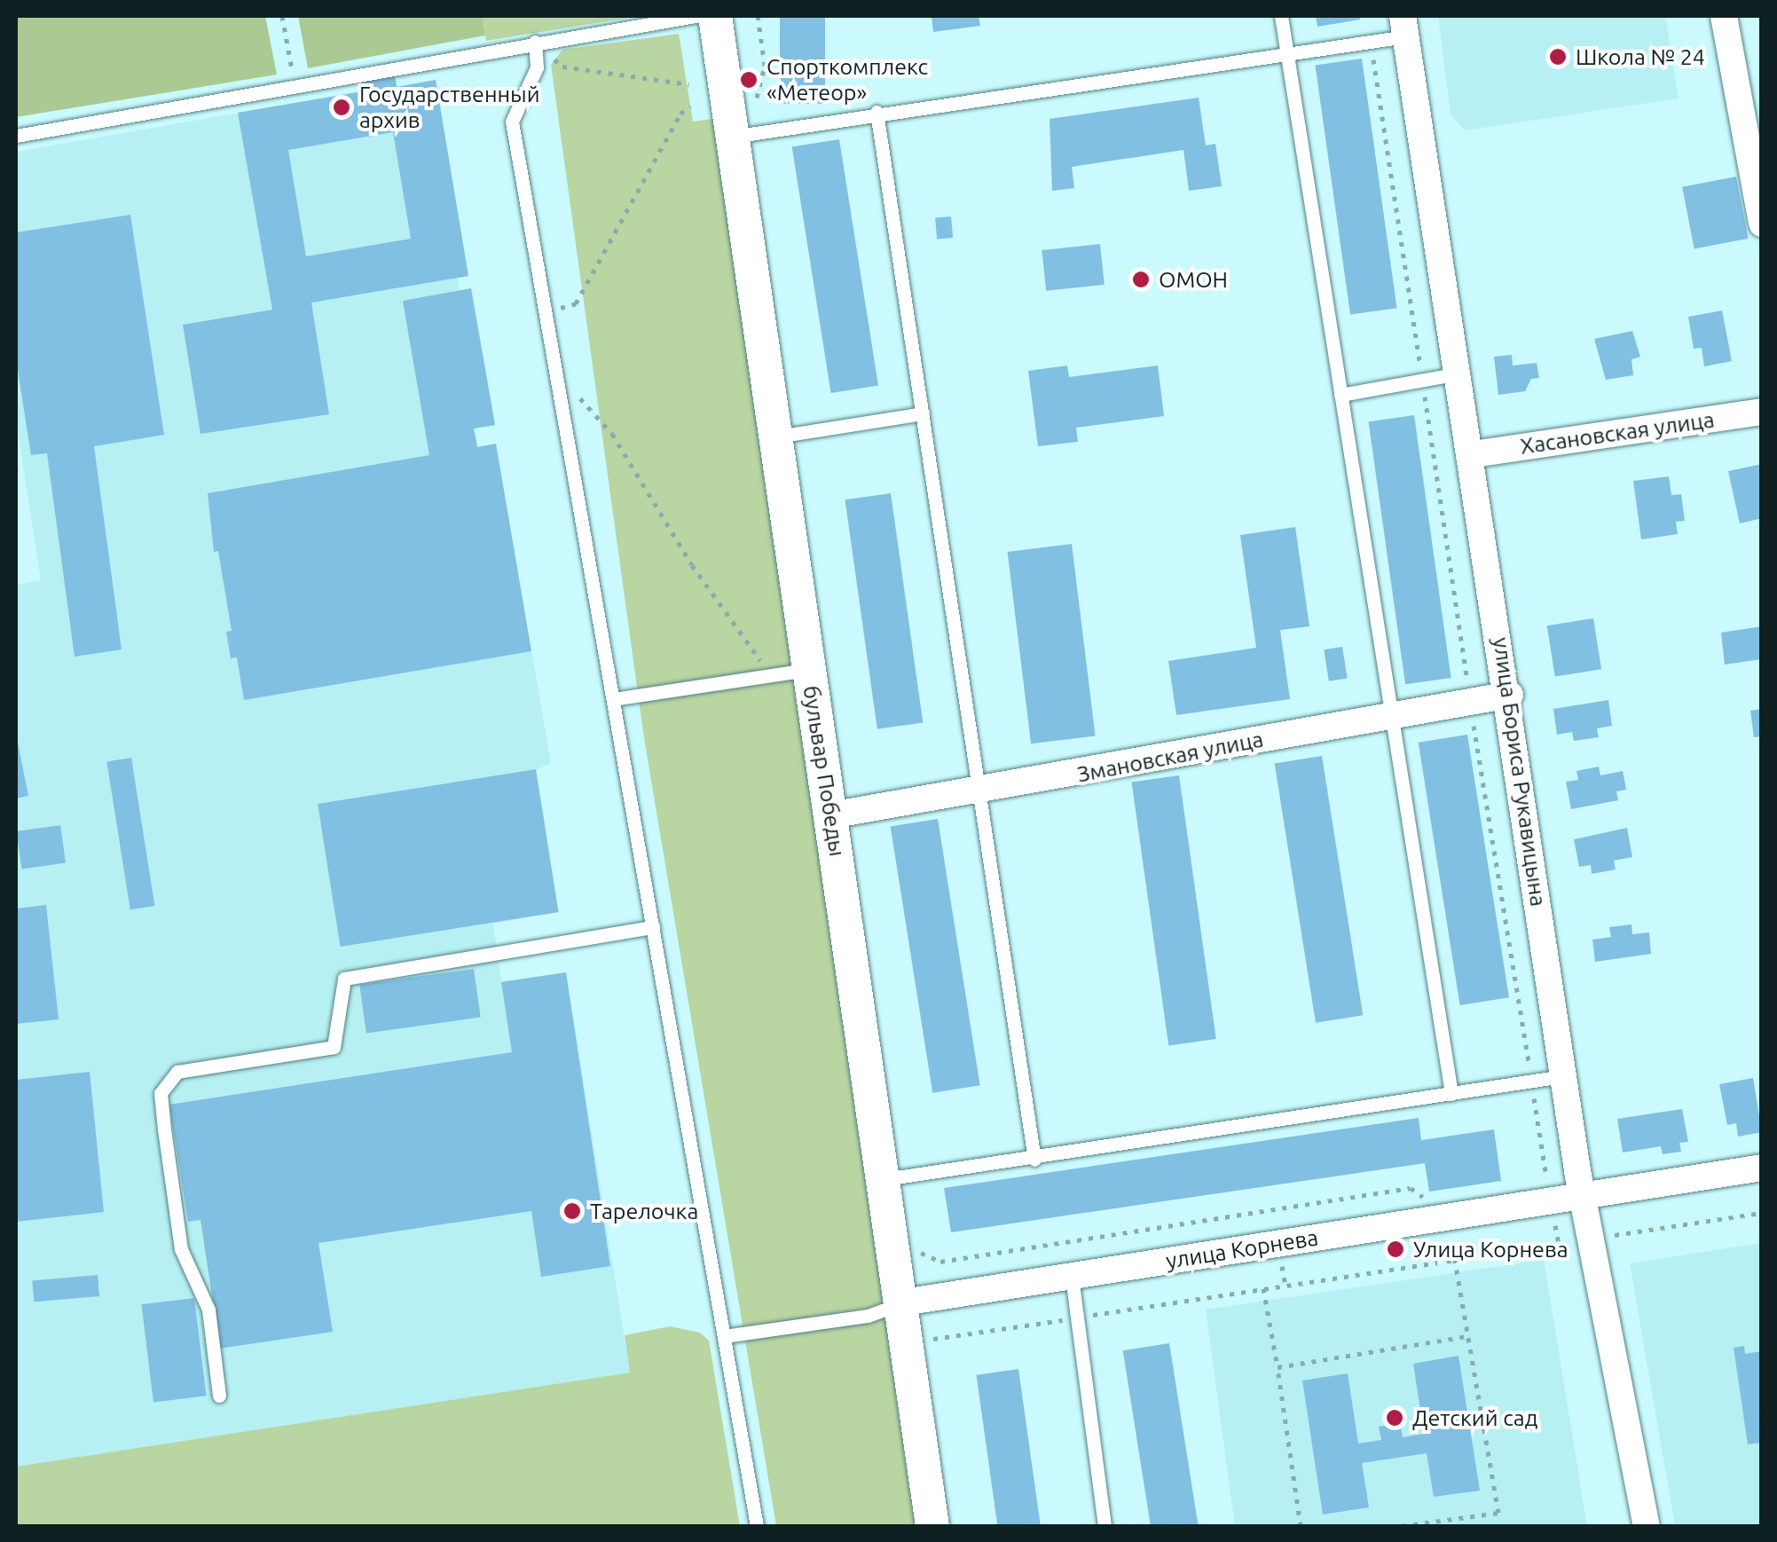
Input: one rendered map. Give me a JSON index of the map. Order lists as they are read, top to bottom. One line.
{"streets":{"street":["Хасановская улица","Змановская улица","бульвар Победы","улица Бориса Рукавицына","улица Корнева"]},"crossings":[["Хасановская улица","улица Бориса Рукавицына"],["Змановская улица","бульвар Победы"],["Змановская улица","улица Бориса Рукавицына"],["бульвар Победы","улица Корнева"],["улица Бориса Рукавицына","улица Корнева"]],"places":["Школа № 24","Спорткомплекс «Метеор»","Государственный архив","ОМОН","Тарелочка","Улица Корнева","Детский сад"]}
